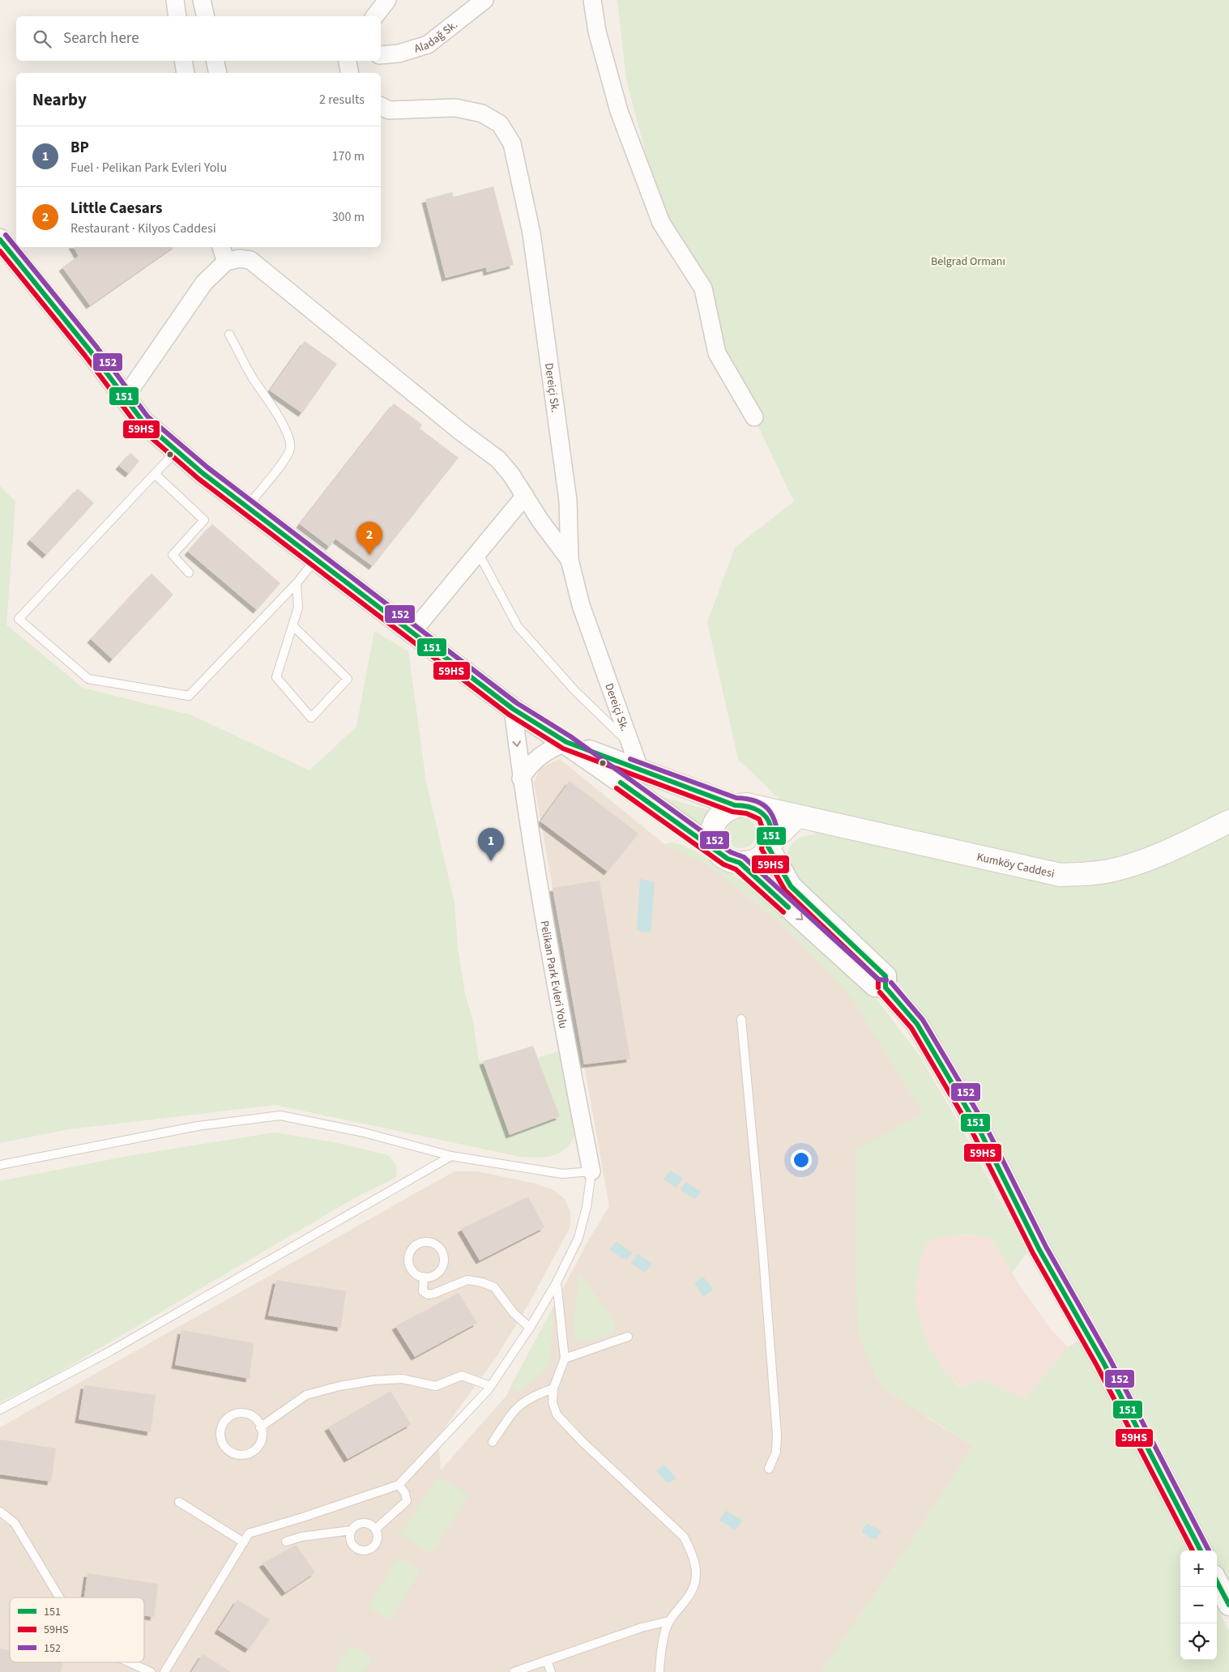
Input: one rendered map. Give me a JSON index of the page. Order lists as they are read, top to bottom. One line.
{"streets":{"main road":["Kumköy Caddesi"],"street":["Aladağ Sk.","Dereiçi Sk.","Pelikan Park Evleri Yolu"]},"parks":["Belgrad Ormanı"],"lines":["transit line 152","transit line 151","transit line 59HS"],"legend":["151","59HS","152"],"page":{"search":"Search here","heading":["Nearby","2 results"],"list":[{"mark":"1","name":"BP","note":"Fuel · Pelikan Park Evleri Yolu","value":"170 m"},{"mark":"2","name":"Little Caesars","note":"Restaurant · Kilyos Caddesi","value":"300 m"}],"pins":["2","1"],"map_buttons":["+","−"]}}
